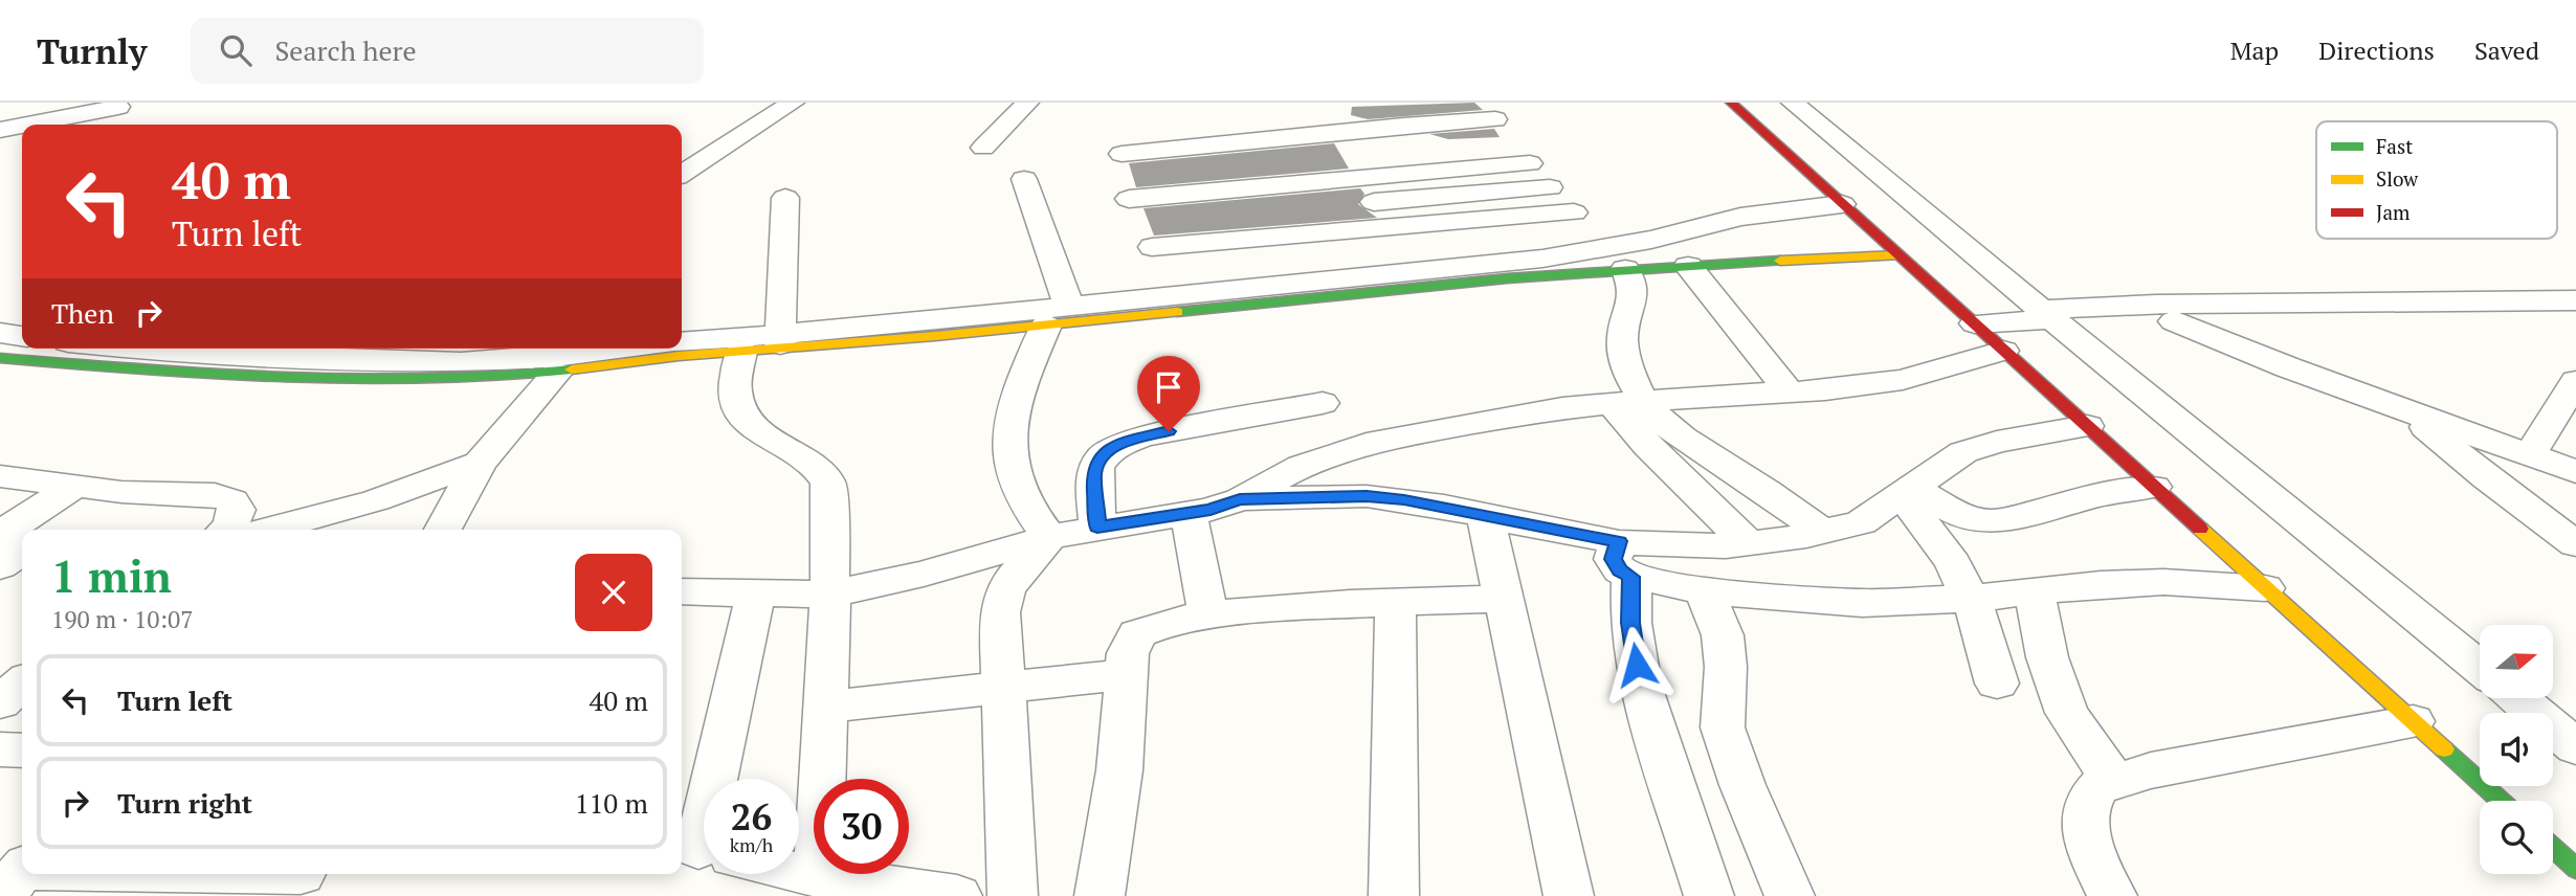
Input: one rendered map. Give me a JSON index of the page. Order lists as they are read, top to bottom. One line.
{"legend":["Fast","Slow","Jam"],"north":"right","page":{"header":"Turnly","search":"Search here","nav":["Map","Directions","Saved"],"turn":["40 m","Turn left"],"then":"Then","heading":["1 min","190 m · 10:07"],"list":[{"name":"Turn left","value":"40 m"},{"name":"Turn right","value":"110 m"}],"speed":"26 km/h","limit":"30"}}
